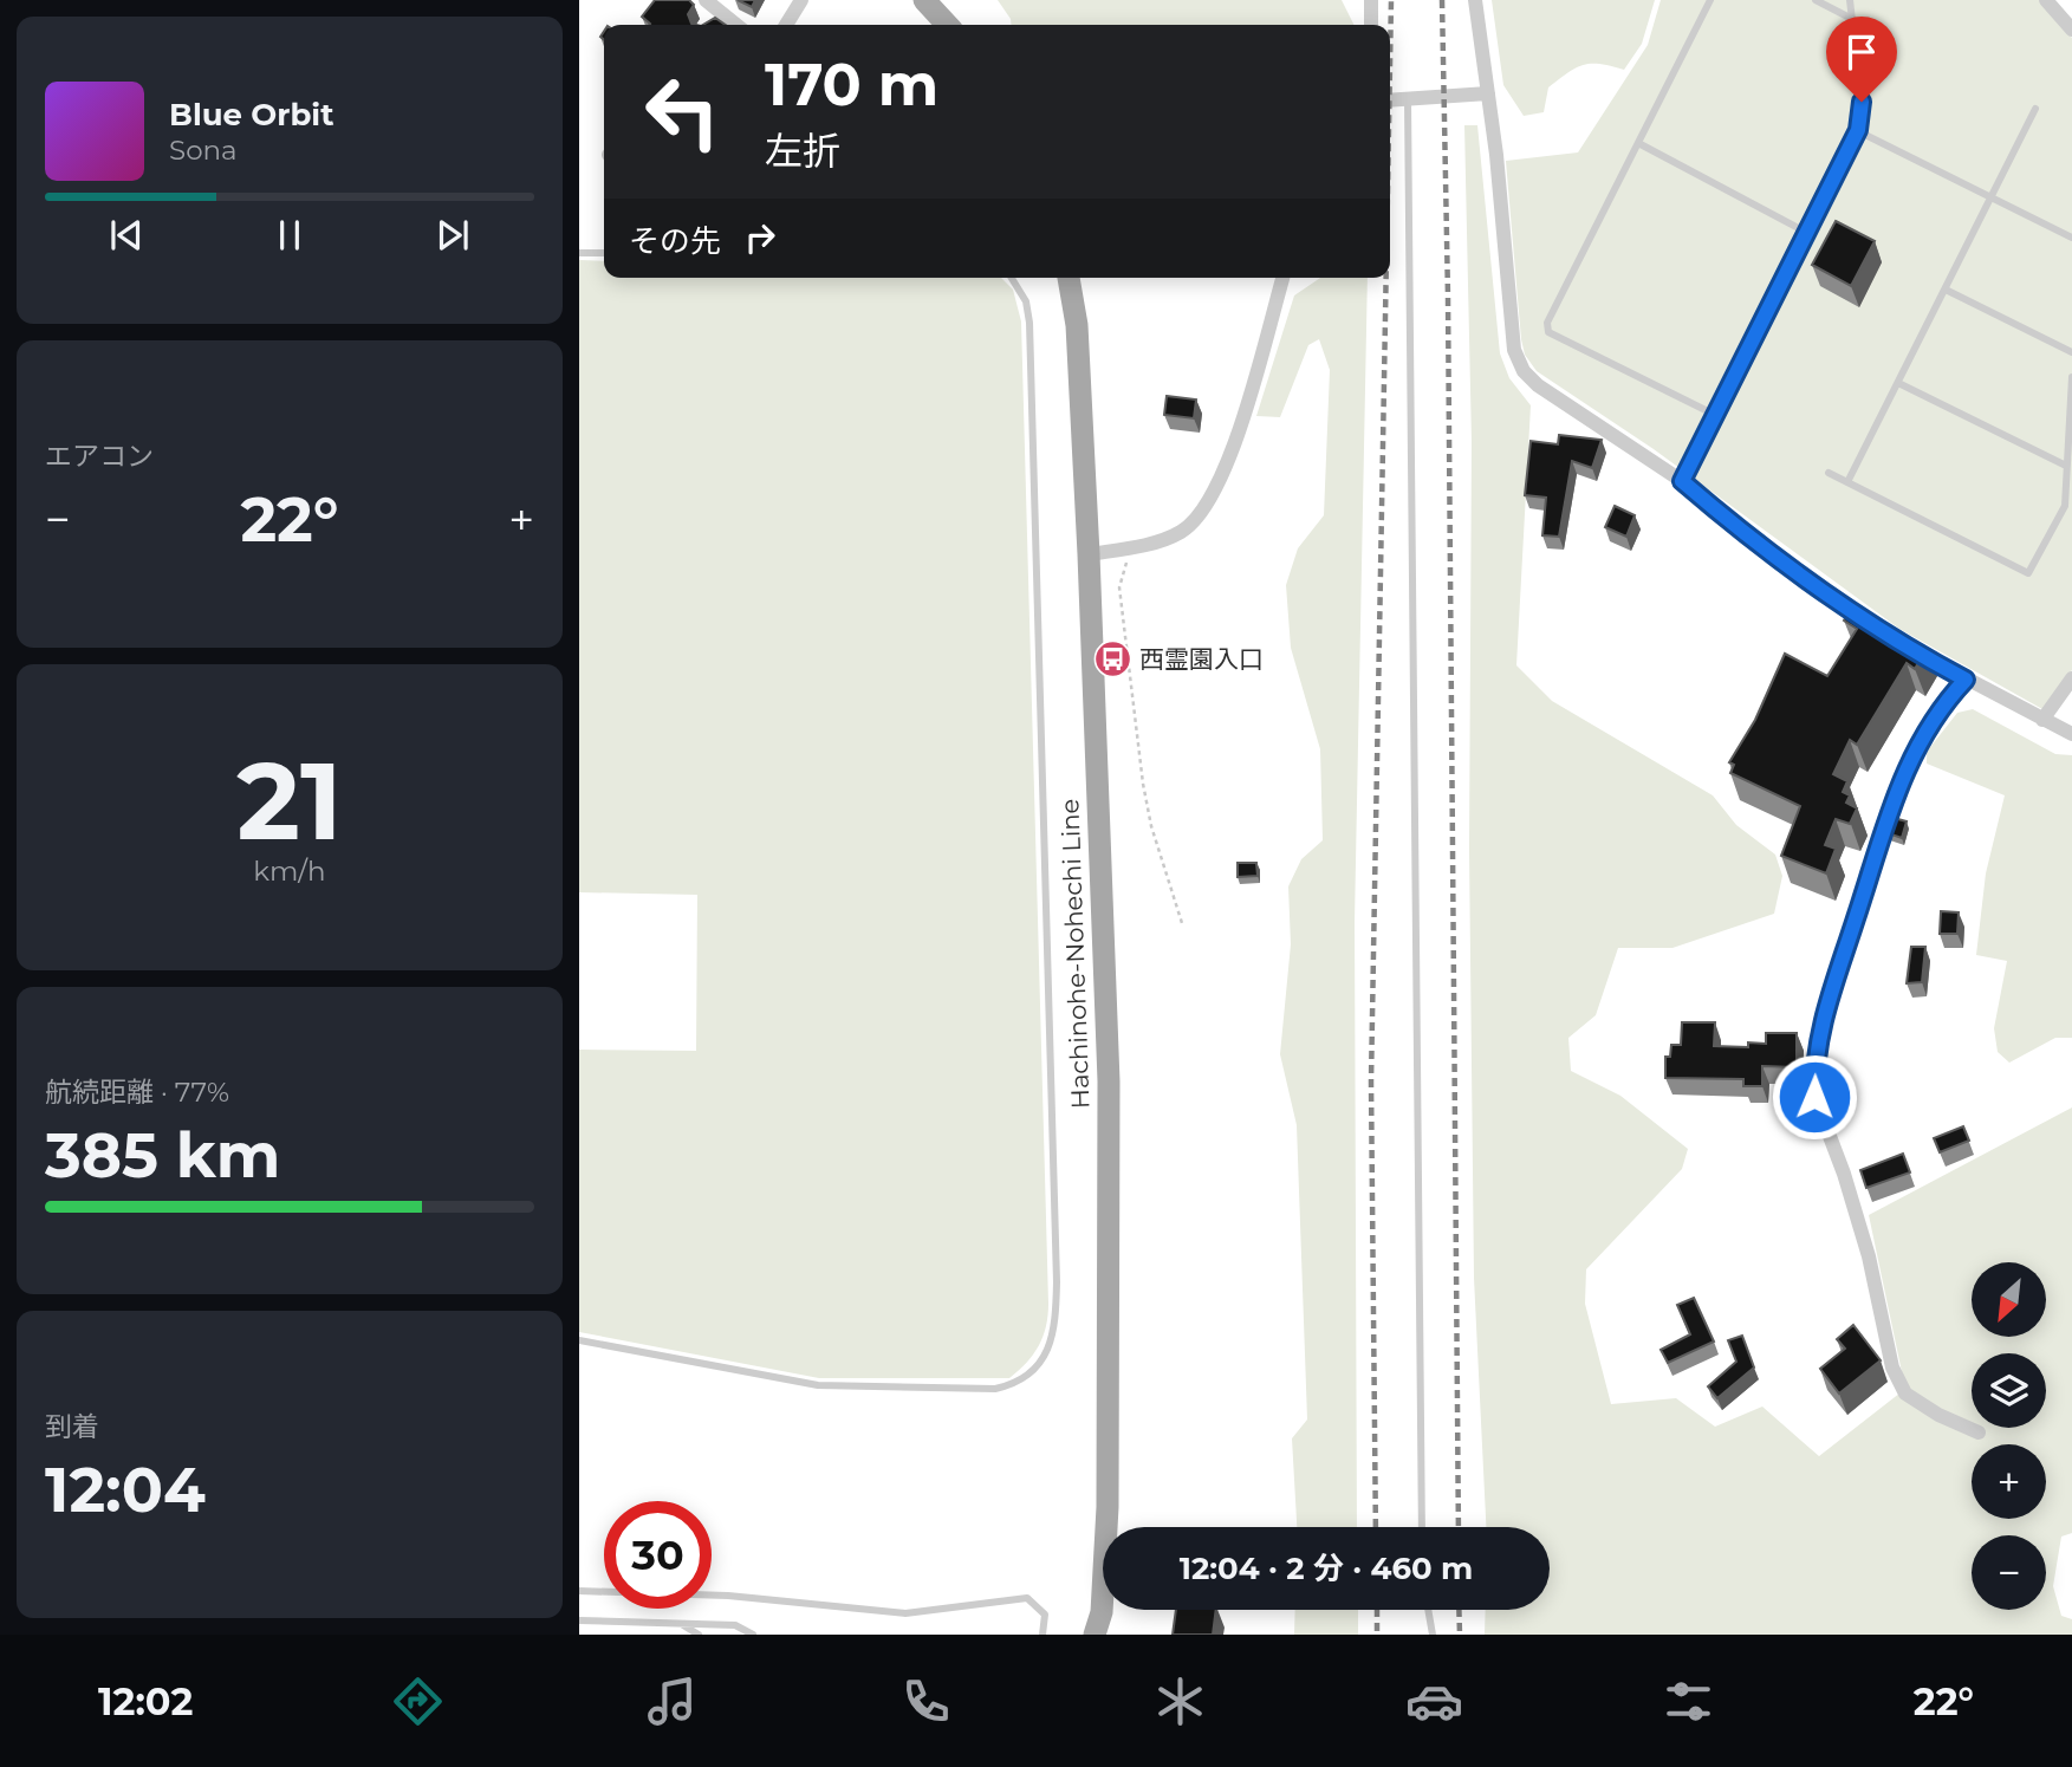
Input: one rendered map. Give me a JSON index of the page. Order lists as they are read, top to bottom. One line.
{"streets":{"main road":["Hachinohe-Nohechi Line"]},"places":{"bus stop":["西霊園入口"]},"north":"bottom left","page":{"turn":["170 m","左折"],"song":["Blue Orbit","Sona"],"then":"その先","tile":["エアコン",["21","km/h"],["航続距離 · 77%","385 km"],["到着","12:04"]],"heat":["−","22°","+"],"map_buttons":["+","−"],"limit":"30","trip":"12:04 · 2 分 · 460 m","tabs":["12:02","22°"]}}
